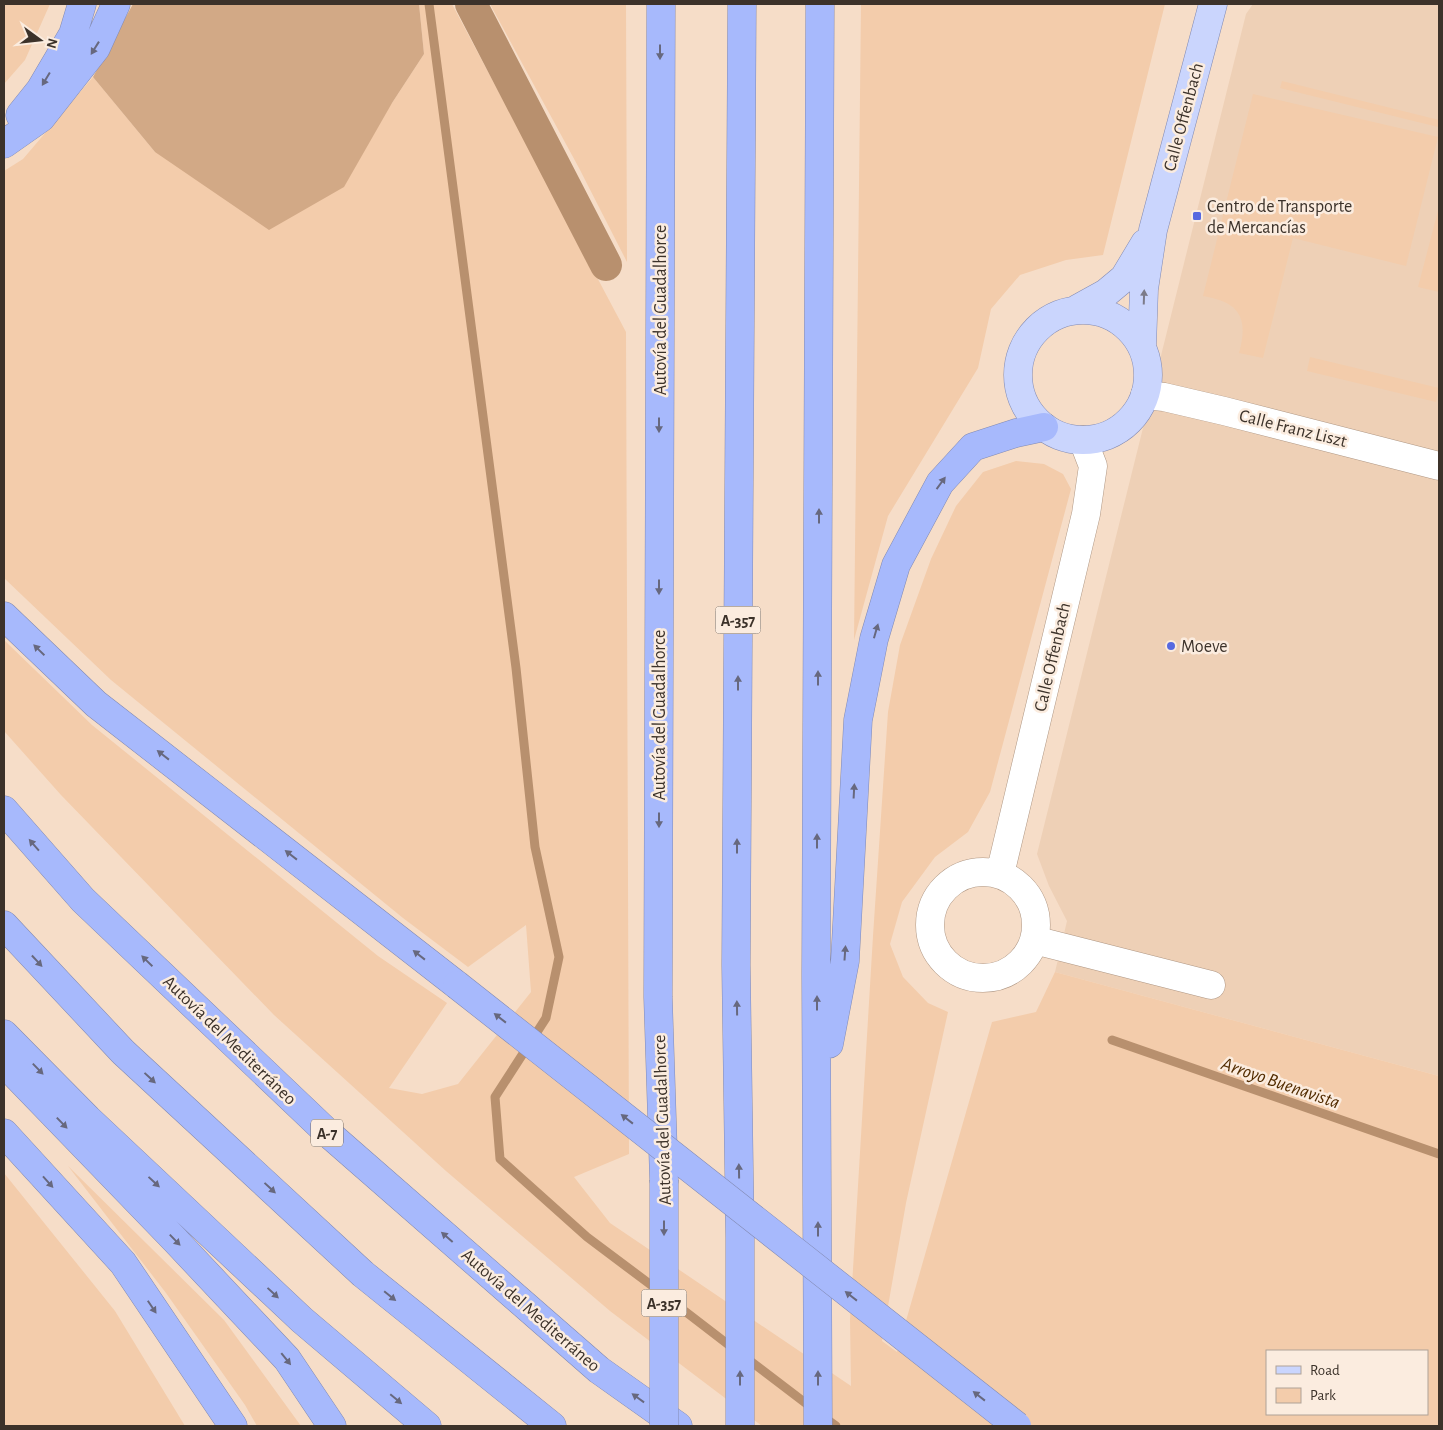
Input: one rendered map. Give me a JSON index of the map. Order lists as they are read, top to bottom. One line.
{"streets":{"highway":["Autovía del Guadalhorce","A-357","Autovía del Mediterráneo","A-7"],"main road":["Calle Offenbach"],"street":["Calle Franz Liszt"]},"crossings":[["Calle Offenbach","Calle Franz Liszt"]],"water":["Arroyo Buenavista"],"places":{"transit":["Centro de Transporte de Mercancías"],"other":["Moeve"]},"legend":["Road","Park"],"north":"right"}
